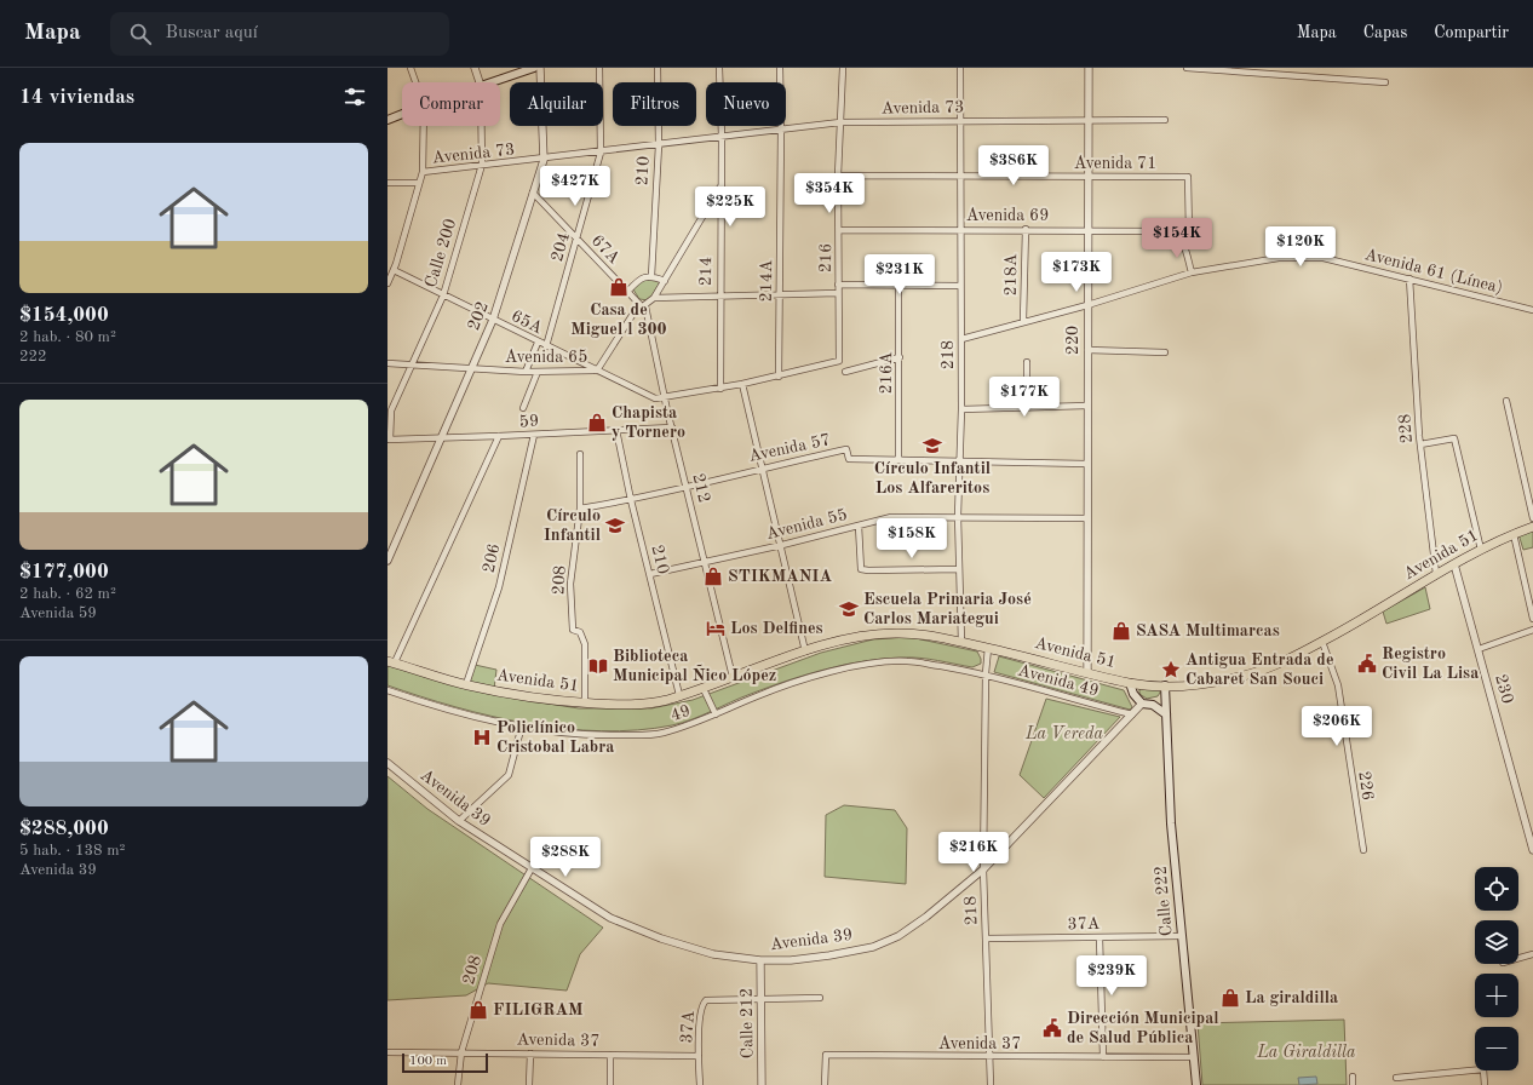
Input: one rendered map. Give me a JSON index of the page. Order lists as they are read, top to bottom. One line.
{"streets":{"main road":["Avenida 51","Calle 222"],"street":["Avenida 73","Avenida 71","210","Avenida 69","204","67A","Calle 200","216","214","Avenida 61 (Línea)","218A","214A","202","65A","220","218","Avenida 65","216A","59","228","Avenida 57","212","Avenida 55","206","208","Avenida 49","230","49","226","Avenida 39","37A","Calle 212","Avenida 37"]},"crossings":[["Avenida 73","210"],["Avenida 73","204"],["Avenida 73","Calle 200"],["Avenida 73","216"],["Avenida 73","214"],["Avenida 73","214A"],["Avenida 73","202"],["Avenida 73","220"],["Avenida 73","218"],["Avenida 71","Avenida 69"],["Avenida 71","216"],["Avenida 71","220"],["Avenida 71","218"],["210","59"],["210","Avenida 57"],["210","Avenida 55"],["210","Avenida 51"],["Avenida 69","216"],["Avenida 69","218A"],["Avenida 69","220"],["Avenida 69","218"],["204","67A"],["204","65A"],["67A","202"],["67A","212"],["Calle 200","65A"],["Calle 200","Avenida 65"],["Calle 200","59"],["216","Avenida 65"],["214","Avenida 65"],["Avenida 61 (Línea)","218A"],["Avenida 61 (Línea)","220"],["Avenida 61 (Línea)","218"],["Avenida 61 (Línea)","228"],["214A","Avenida 65"],["202","65A"],["202","Avenida 65"],["202","59"],["65A","Avenida 65"],["220","Avenida 57"],["220","Avenida 55"],["220","Avenida 51"],["218","Avenida 57"],["218","Avenida 55"],["218","Avenida 51"],["218","Avenida 49"],["218","Avenida 39"],["218","37A"],["218","Avenida 37"],["Avenida 65","212"],["216A","Avenida 57"],["59","212"],["59","206"],["228","Avenida 51"],["Avenida 57","212"],["Avenida 57","208"],["212","Avenida 55"],["212","Avenida 51"],["Avenida 51","206"],["Avenida 51","208"],["Avenida 51","230"],["Avenida 51","226"],["Avenida 51","Calle 222"],["208","Avenida 39"],["208","Avenida 37"],["Avenida 49","49"],["Avenida 49","Avenida 39"],["Avenida 39","Calle 212"],["Calle 222","37A"],["Calle 222","Avenida 37"],["37A","Calle 212"],["37A","Avenida 37"]],"parks":["La Vereda","La Giraldilla"],"places":{"shop":["Casa de Miguel l 300","Chapista y Tornero","STIKMANIA","SASA Multimarcas","La giraldilla","FILIGRAM"],"school or university":["Círculo Infantil Los Alfareritos","Círculo Infantil","Escuela Primaria José Carlos Mariategui"],"hotel":["Los Delfines"],"public building":["Registro Civil La Lisa","Dirección Municipal de Salud Pública"],"library":["Biblioteca Municipal Ñico López"],"place":["Antigua Entrada de Cabaret San Souci"],"hospital":["Policlínico Cristobal Labra"]},"scale_bar":"100 m","page":{"header":"Mapa","search":"Buscar aquí","nav":["Mapa","Capas","Compartir"],"heading":"14 viviendas","chip":["Comprar","Alquilar","Filtros","Nuevo"],"list":[{"name":"$154,000","note":"2 hab. · 80 m² · 222"},{"name":"$177,000","note":"2 hab. · 62 m² · Avenida 59"},{"name":"$288,000","note":"5 hab. · 138 m² · Avenida 39"}],"price":["$386K","$427K","$354K","$225K","$154K","$120K","$173K","$231K","$177K","$158K","$206K","$216K","$288K","$239K"],"map_buttons":["+","−"],"scale":"100 m"}}
